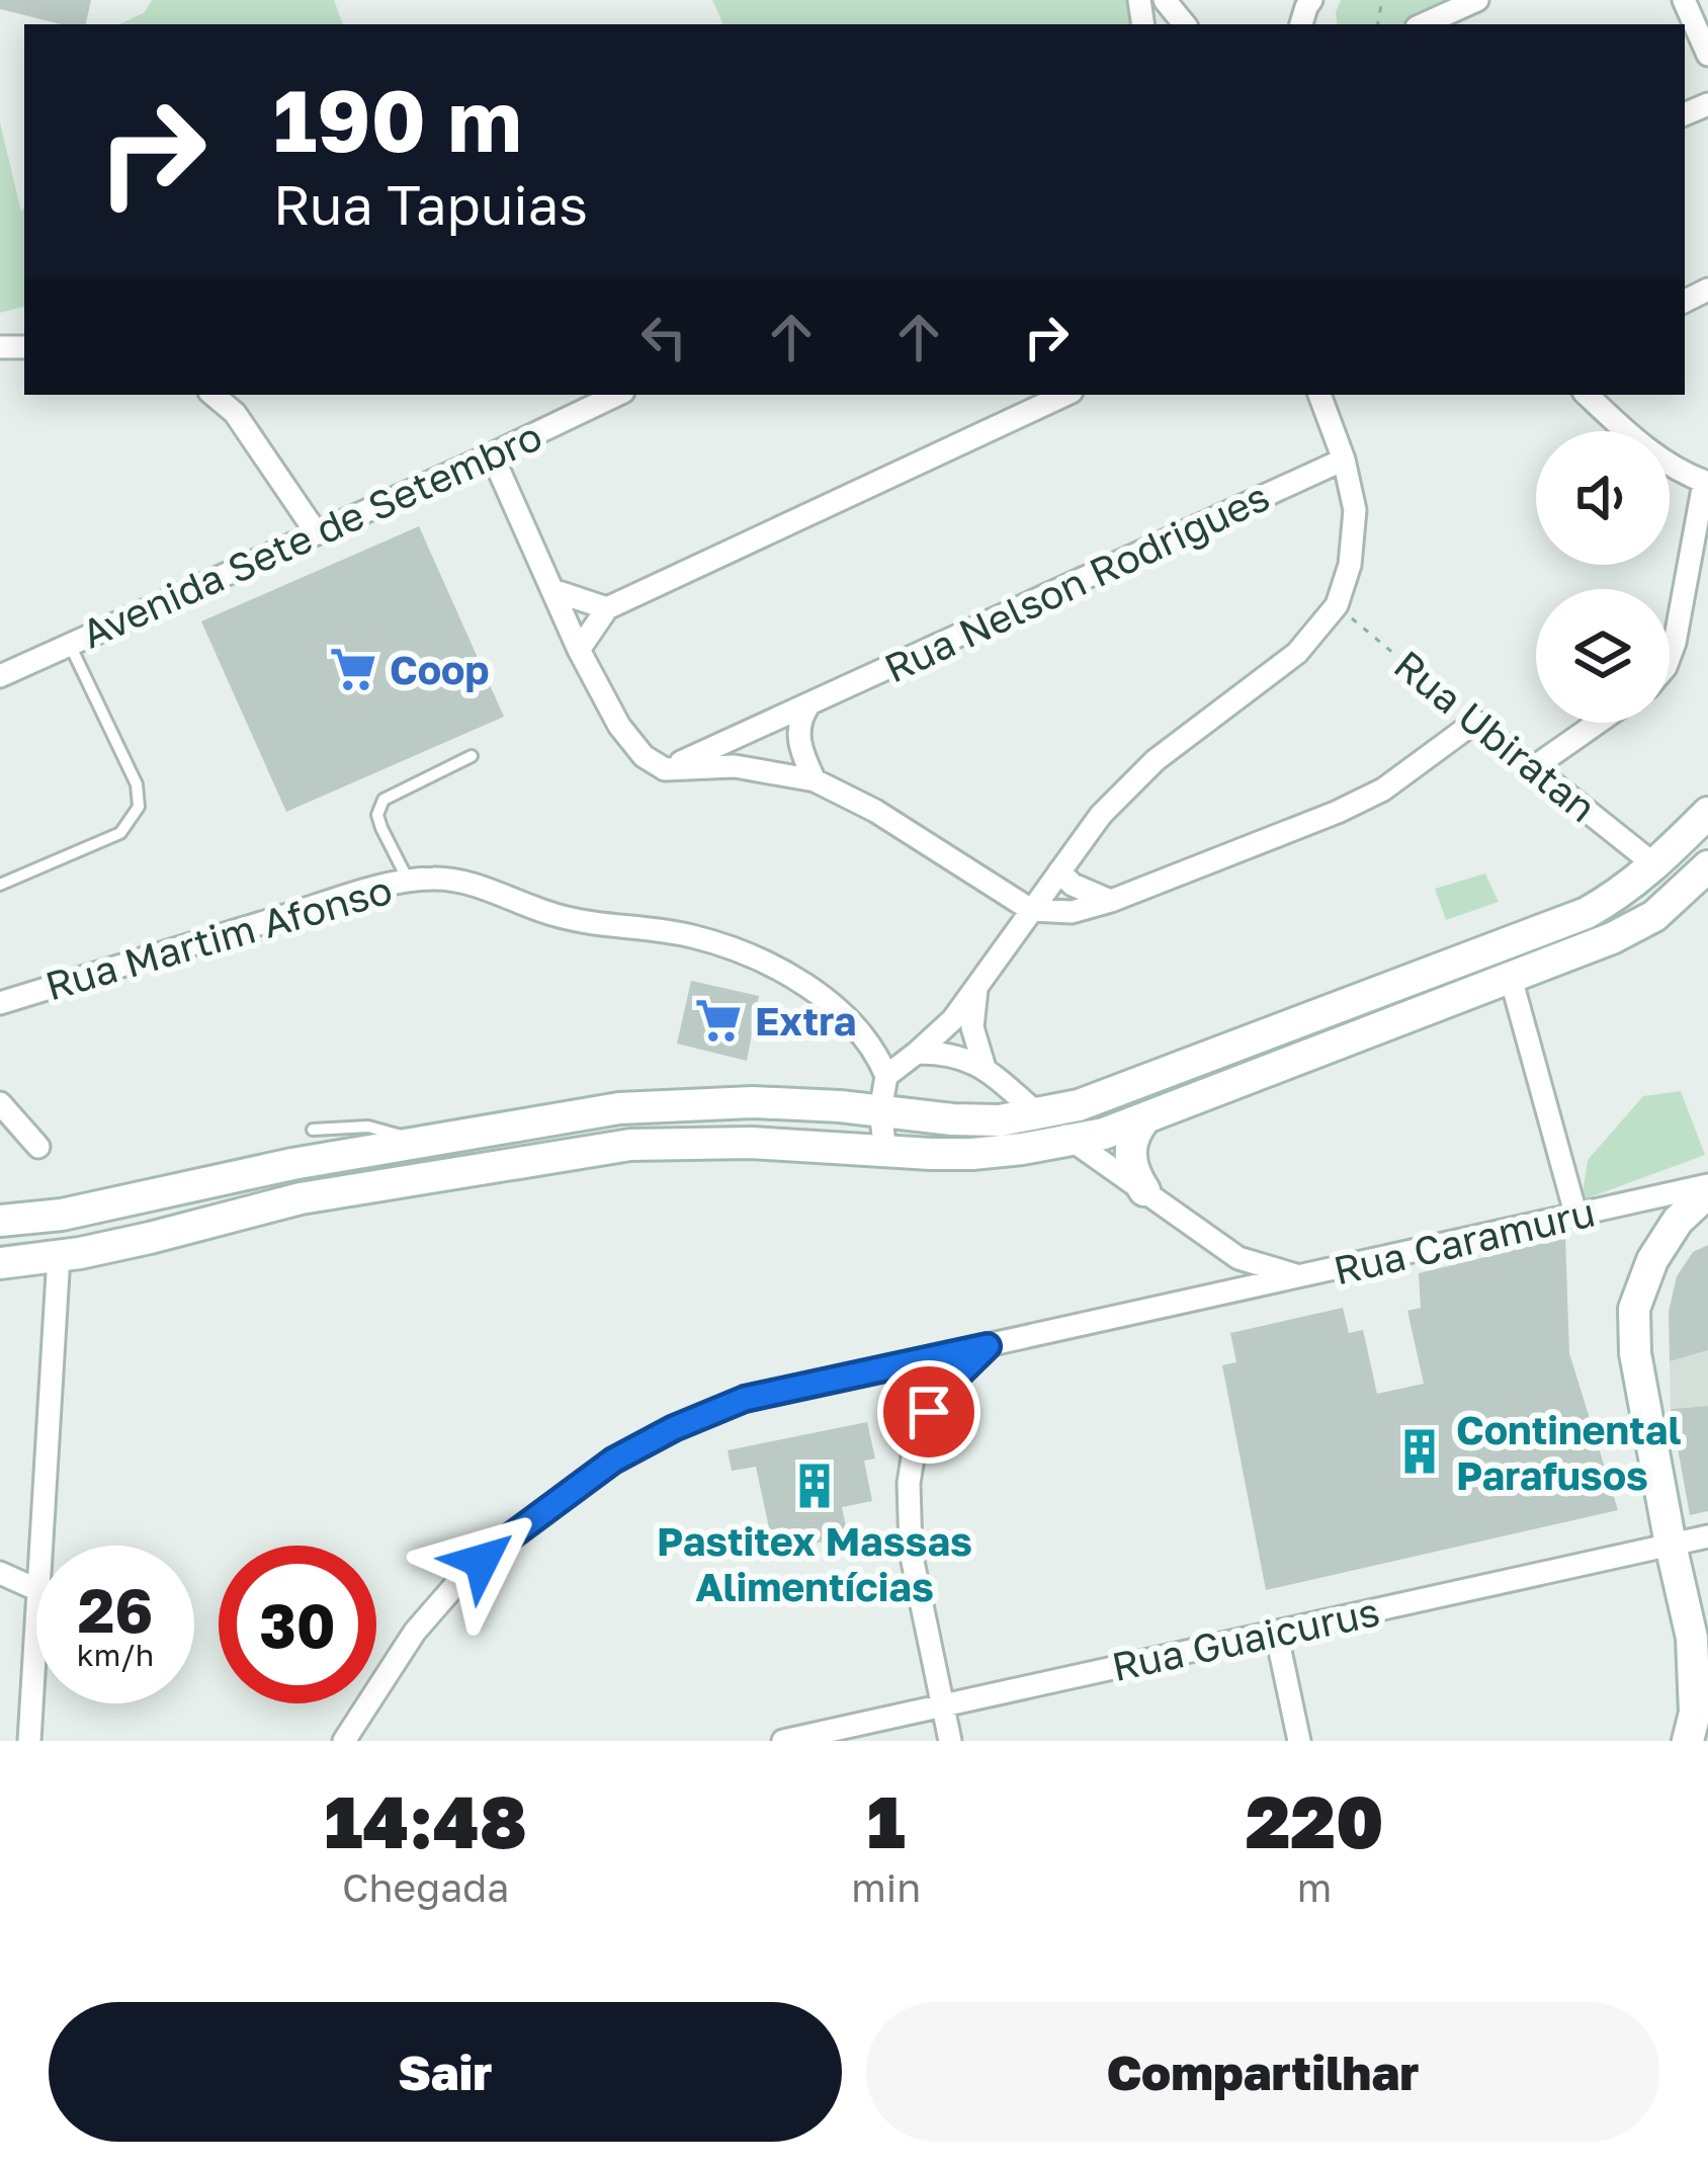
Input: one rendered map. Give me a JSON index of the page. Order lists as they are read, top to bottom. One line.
{"streets":{"street":["Avenida Sete de Setembro","Rua Nelson Rodrigues","Rua Ubiratan","Rua Martim Afonso","Rua Caramuru","Rua Guaicurus"]},"places":{"supermarket":["Coop","Extra"],"building":["Continental Parafusos","Pastitex Massas Alimentícias"]},"page":{"turn":["190 m","Rua Tapuias"],"speed":"26 km/h","limit":"30","eta":["14:48","Chegada","1","min","220","m"],"buttons":["Sair","Compartilhar"]}}
